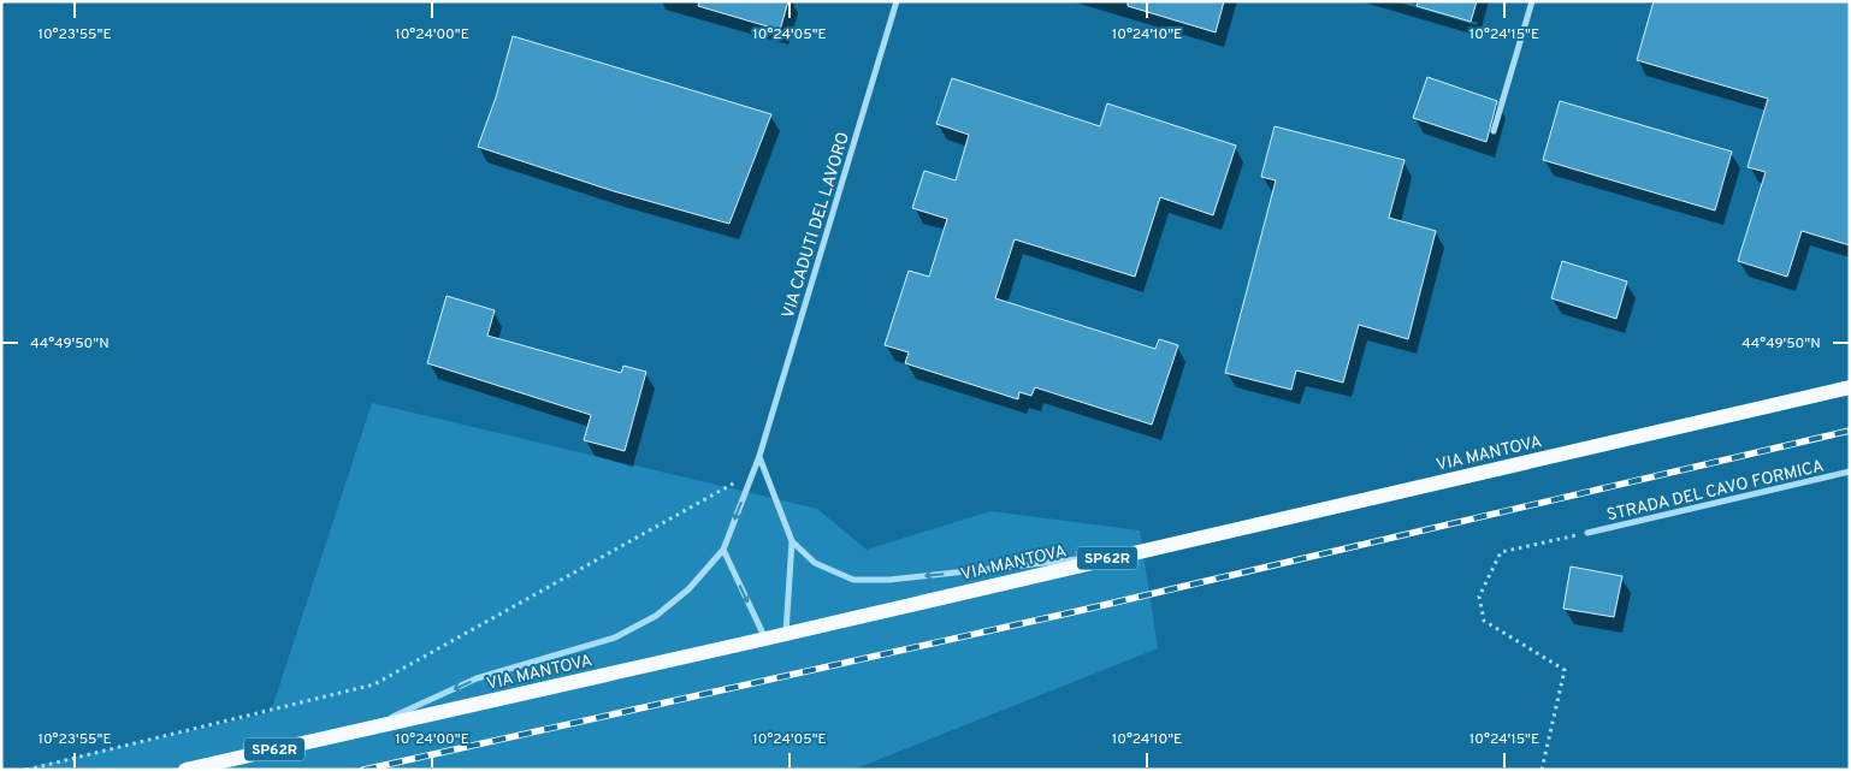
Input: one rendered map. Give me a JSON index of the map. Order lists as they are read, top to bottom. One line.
{"streets":{"main road":["VIA MANTOVA","SP62R"],"street":["VIA CADUTI DEL LAVORO","STRADA DEL CAVO FORMICA"]},"crossings":[["VIA CADUTI DEL LAVORO","VIA MANTOVA"]],"one_way":["VIA CADUTI DEL LAVORO"],"coordinates":["10°23'55\"E","10°24'00\"E","10°24'05\"E","10°24'10\"E","10°24'15\"E","44°49'50\"N"]}
